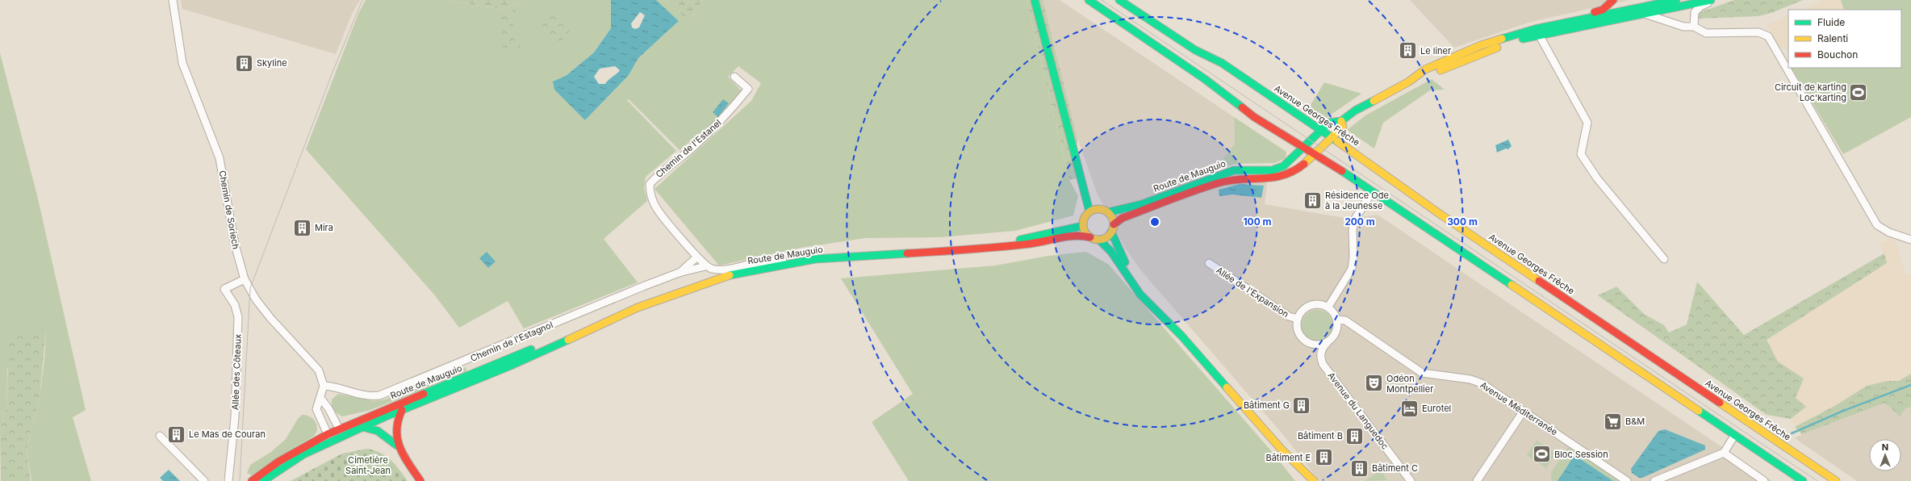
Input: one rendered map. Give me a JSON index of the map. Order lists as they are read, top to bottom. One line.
{"streets":{"main road":["Avenue Georges Frêche","Route de Mauguio"],"street":["Chemin de l'Estanel","Chemin de Soriech","Allée de l'Expansion","Chemin de l'Estagnol","Allée des Côteaux","Avenue Méditerranée","Avenue du Languedoc"]},"crossings":[["Avenue Georges Frêche","Route de Mauguio"],["Chemin de l'Estanel","Chemin de l'Estagnol"],["Route de Mauguio","Chemin de l'Estagnol"],["Chemin de Soriech","Chemin de l'Estagnol"],["Chemin de Soriech","Allée des Côteaux"],["Allée de l'Expansion","Avenue Méditerranée"],["Allée de l'Expansion","Avenue du Languedoc"],["Avenue Méditerranée","Avenue du Languedoc"]],"parks":["Cimetière Saint-Jean"],"places":{"building":["Le liner","Skyline","Résidence Ode à la Jeunesse","Mira","Bâtiment G","Le Mas de Couran","Bâtiment B","Bâtiment E","Bâtiment C"],"sports":["Circuit de karting Loc'karting","Bloc Session"],"theatre":["Odéon Montpellier"],"hotel":["Eurotel"],"supermarket":["B&M"]},"legend":["Fluide","Ralenti","Bouchon"],"north":"top","rings":["100 m","200 m","300 m"]}
